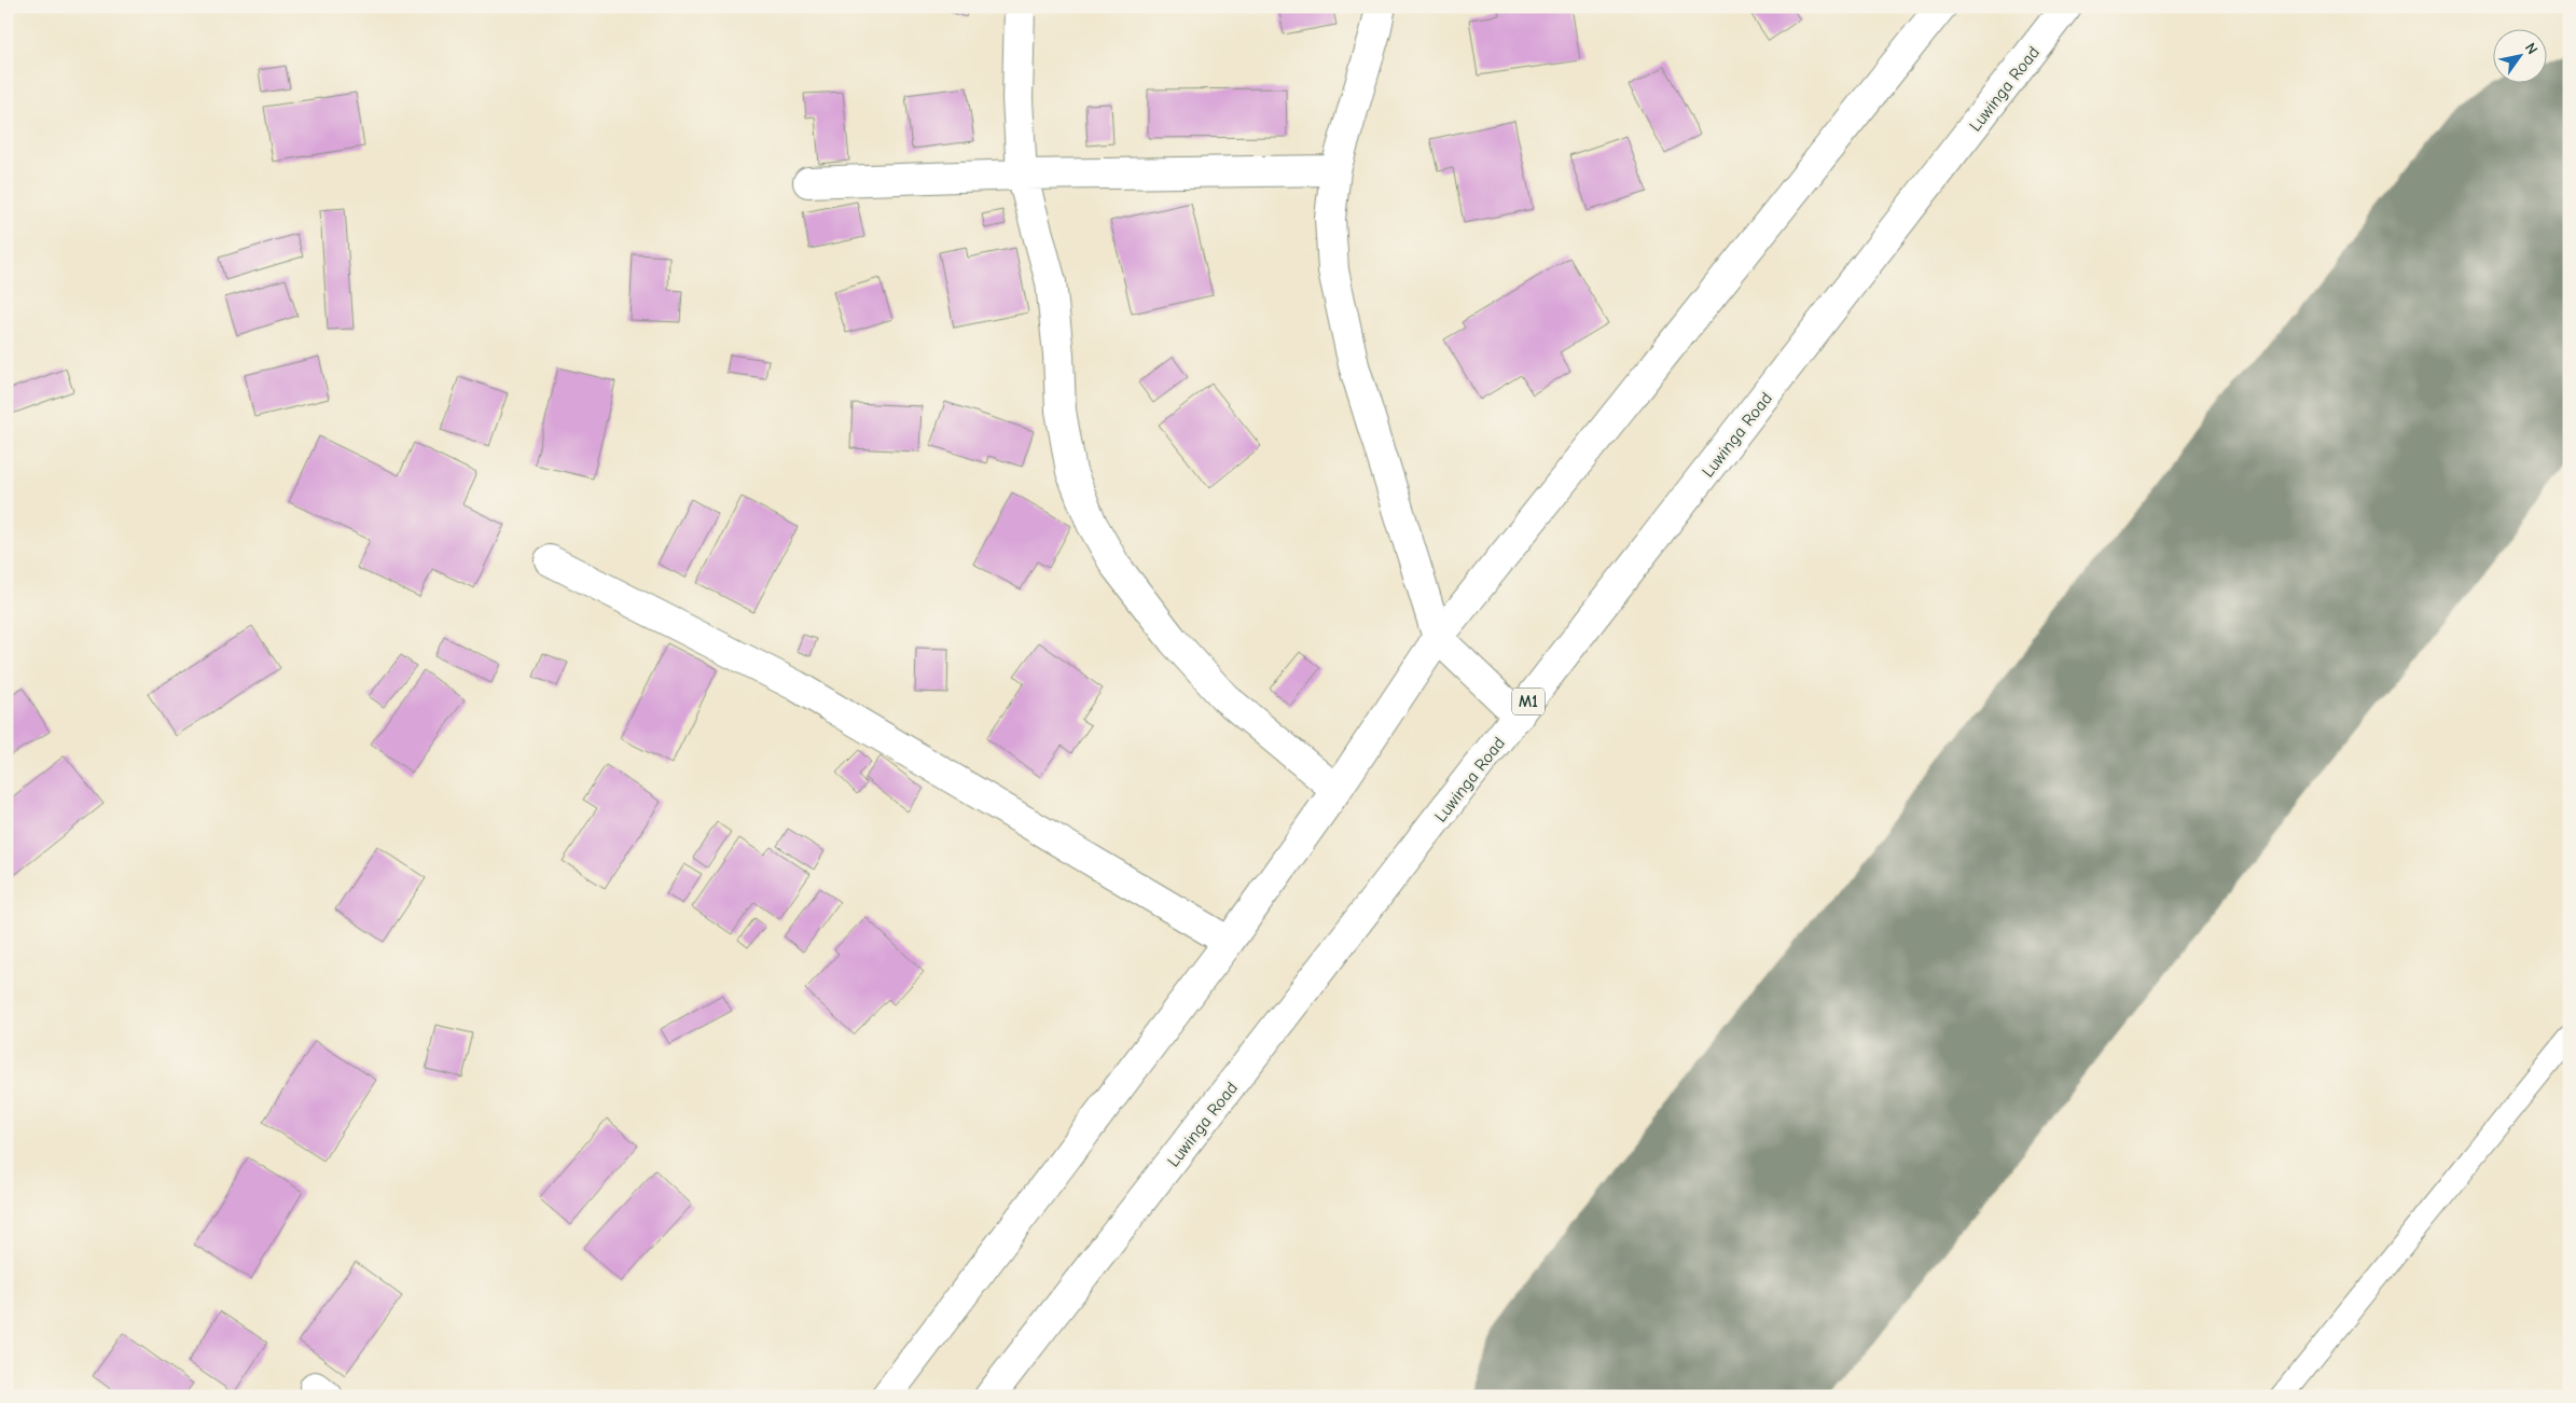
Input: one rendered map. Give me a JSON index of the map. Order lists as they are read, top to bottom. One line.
{"streets":{"main road":["Luwinga Road","M1"]},"north":"top right"}
